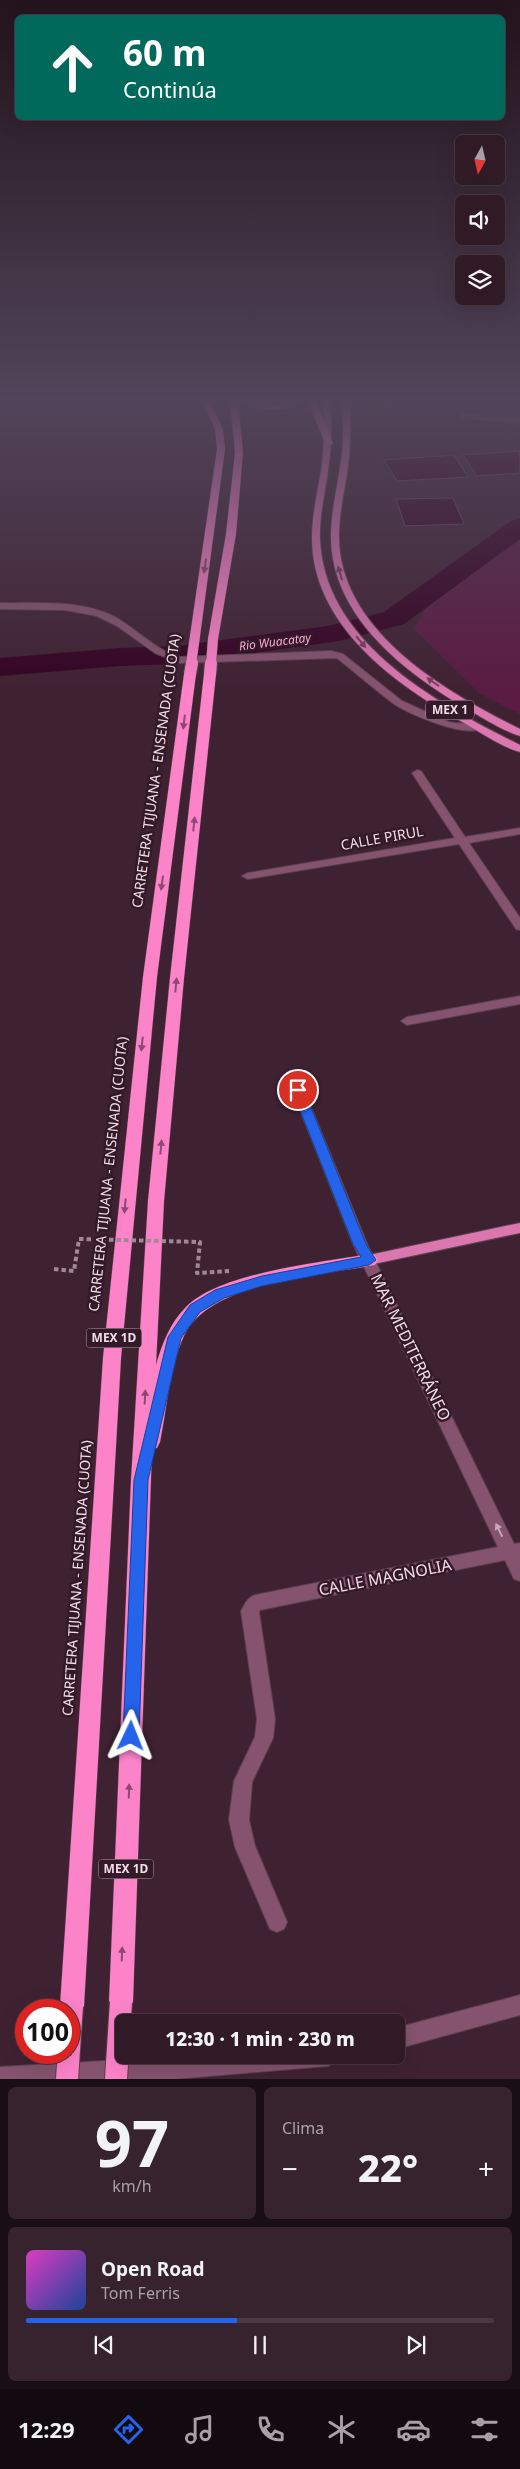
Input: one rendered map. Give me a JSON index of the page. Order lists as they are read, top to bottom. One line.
{"streets":{"highway":["CARRETERA TIJUANA - ENSENADA (CUOTA)","MEX 1D"],"main road":["MEX 1"],"street":["CALLE PIRUL","MAR MEDITERRÁNEO","CALLE MAGNOLIA"]},"crossings":[["MAR MEDITERRÁNEO","CALLE MAGNOLIA"]],"one_way":["MAR MEDITERRÁNEO"],"water":["Rio Wuacatay"],"north":"bottom","page":{"turn":["60 m","Continúa"],"limit":"100","trip":"12:30 · 1 min · 230 m","tile":[["97","km/h"],"Clima"],"heat":["−","22°","+"],"song":["Open Road","Tom Ferris"],"tabs":"12:29"}}
